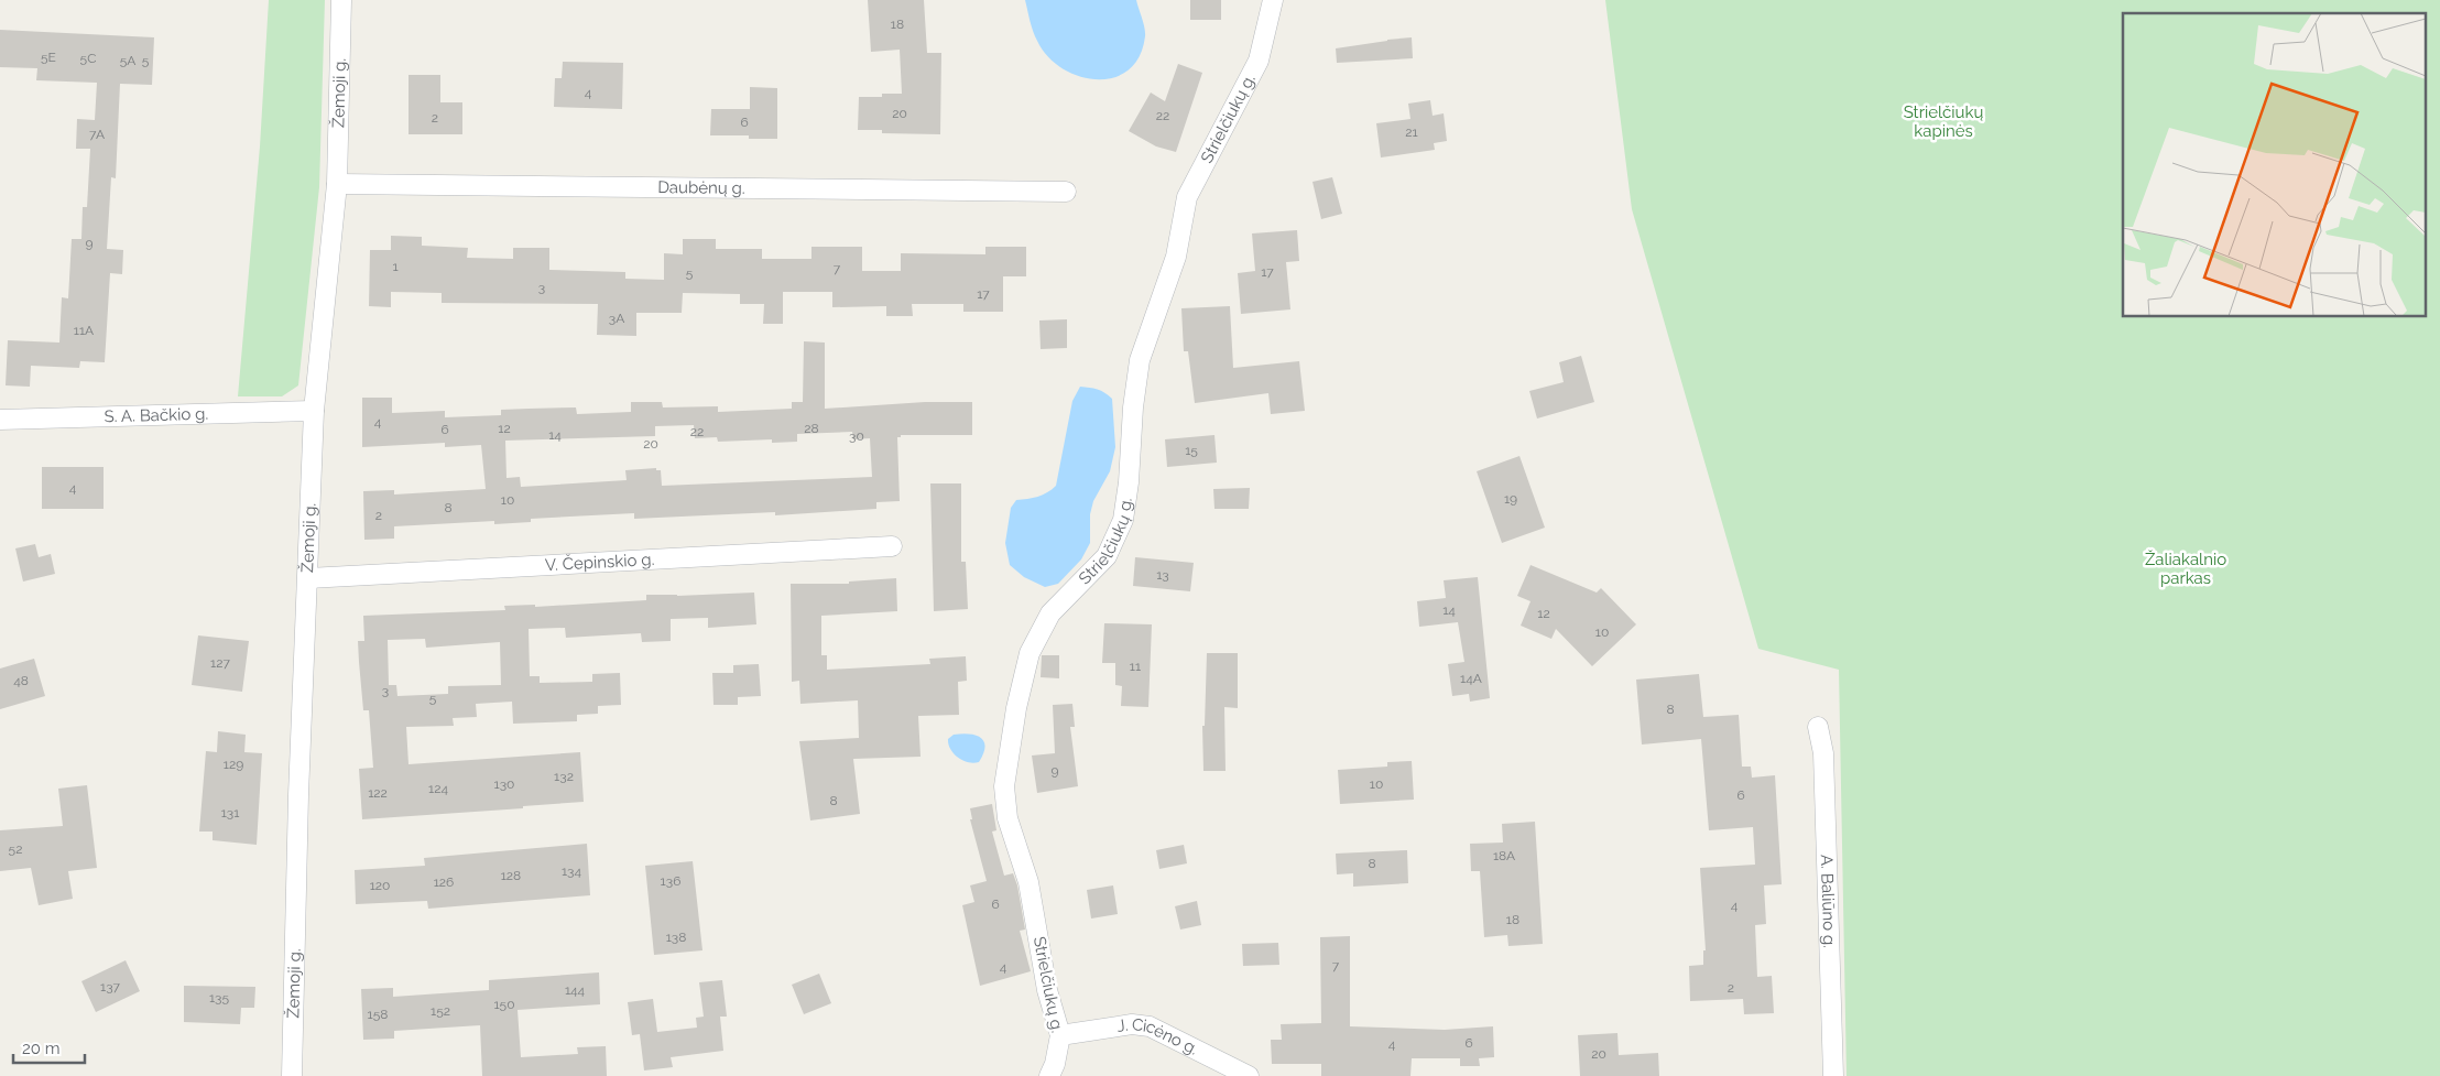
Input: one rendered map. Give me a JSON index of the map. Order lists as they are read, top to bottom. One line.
{"streets":{"street":["Žemoji g.","Strielčiukų g.","Daubėnų g.","S. A. Bačkio g.","V. Čepinskio g.","A. Baliūno g.","J. Cicėno g."]},"crossings":[["Žemoji g.","Daubėnų g."],["Žemoji g.","S. A. Bačkio g."],["Žemoji g.","V. Čepinskio g."],["Strielčiukų g.","J. Cicėno g."]],"parks":["Strielčiukų kapinės","Žaliakalnio parkas"],"house_numbers":["18","5E","5C","5A","5","4","20","22","2","6","21","7A","9","1","7","17","5","3","17","3A","11A","4","12","28","6","22","14","30","20","15","4","19","10","8","2","13","14","12","10","127","11","14A","48","3","5","8","129","9","132","130","10","124","122","6","8","131","52","18A","8","134","128","136","126","120","6","4","18","138","7","4","137","2","144","135","150","152","158","6","4","20"],"scale_bar":"20 m"}
